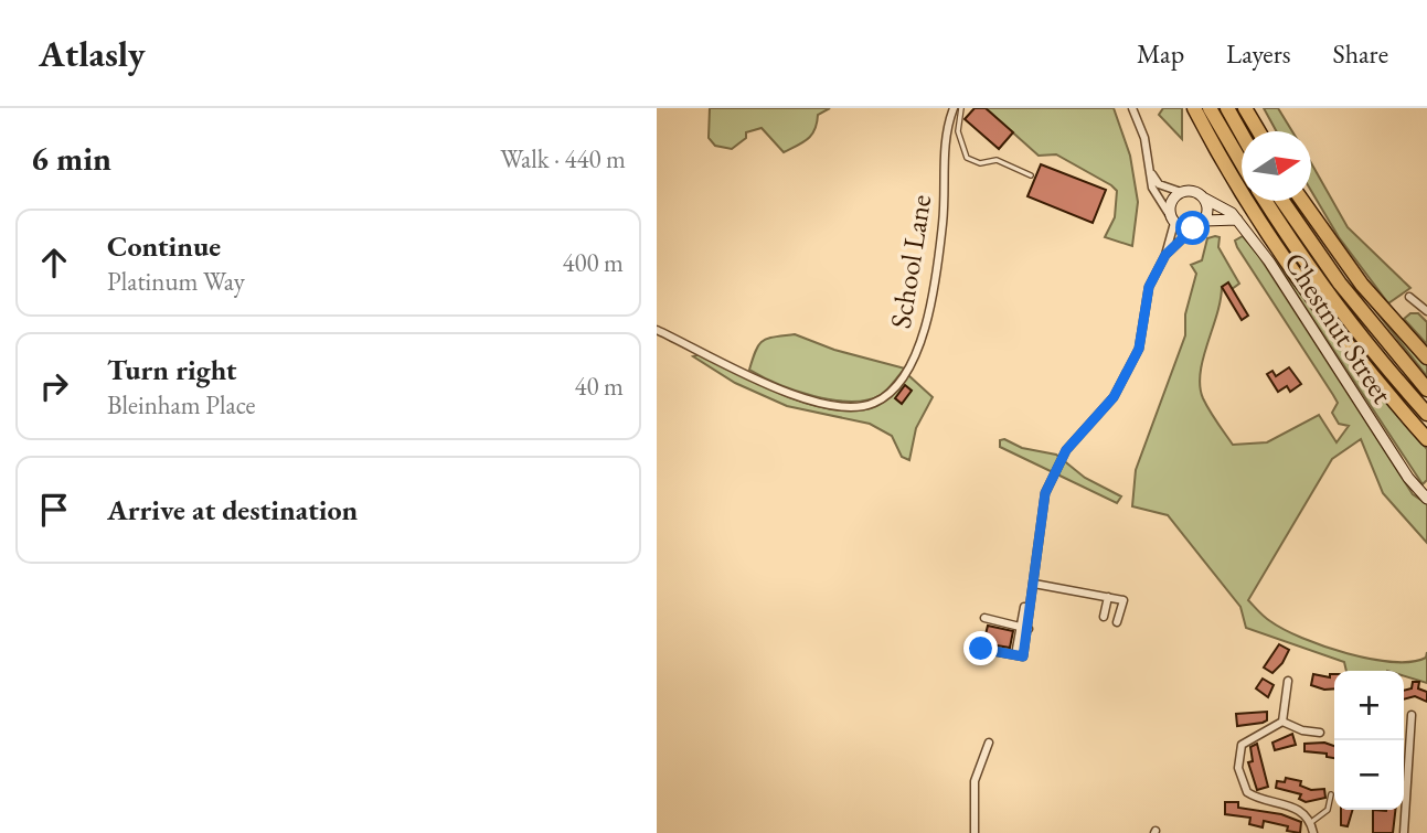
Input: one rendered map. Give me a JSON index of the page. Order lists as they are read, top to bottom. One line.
{"streets":{"street":["School Lane","Chestnut Street"]},"north":"right","page":{"header":"Atlasly","nav":["Map","Layers","Share"],"heading":["6 min","Walk · 440 m"],"list":[["Continue","Platinum Way","400 m"],["Turn right","Bleinham Place","40 m"],"Arrive at destination"],"map_buttons":["+","−"]}}
